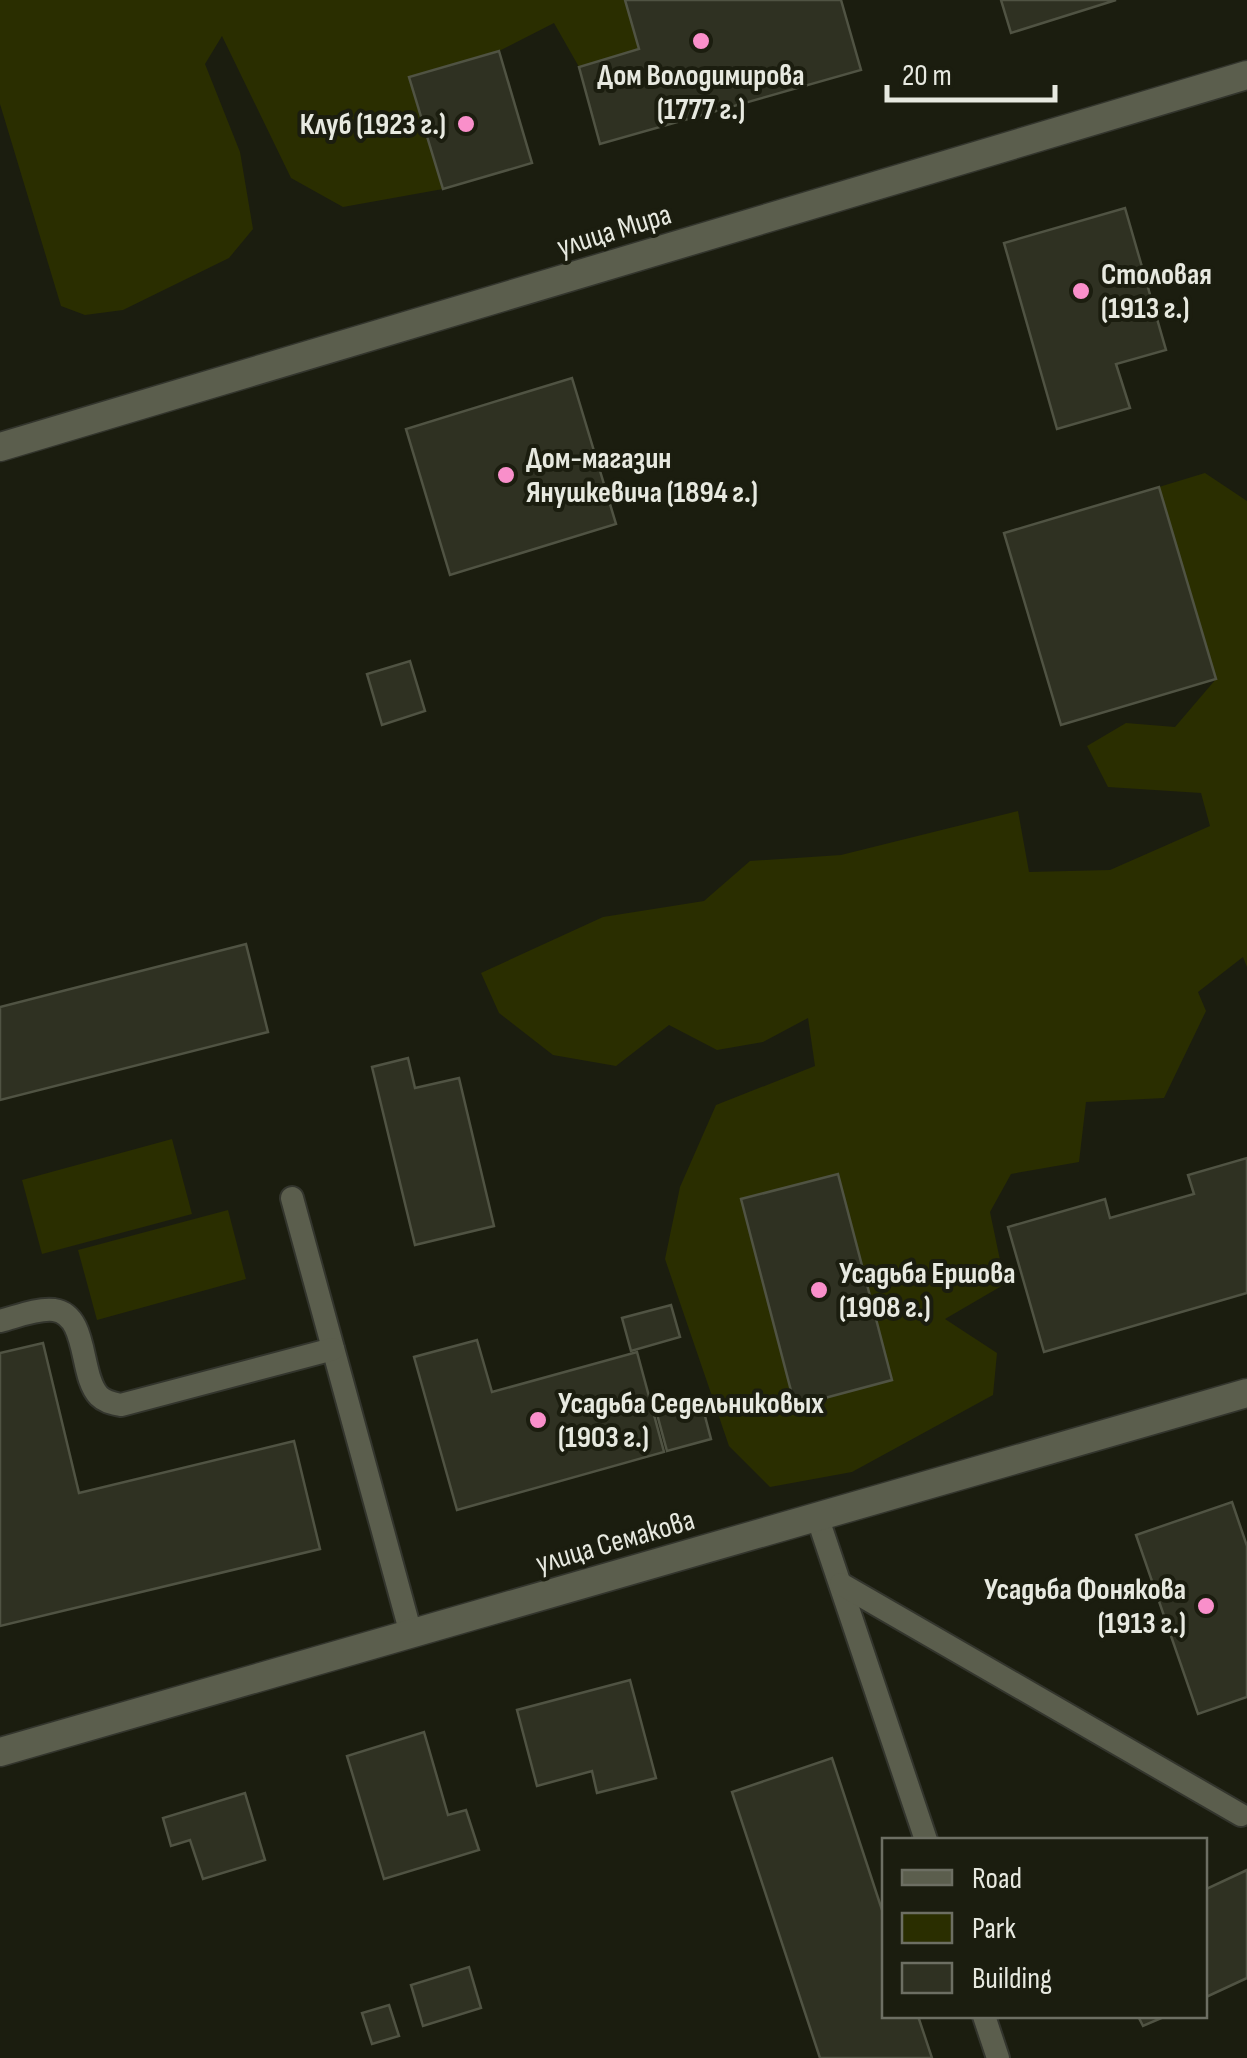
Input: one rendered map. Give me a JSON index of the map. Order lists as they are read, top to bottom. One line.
{"streets":{"street":["улица Мира","улица Семакова"]},"places":["Дом Володимирова (1777 г.)","Клуб (1923 г.)","Столовая (1913 г.)","Дом-магазин Янушкевича (1894 г.)","Усадьба Ершова (1908 г.)","Усадьба Седельниковых (1903 г.)","Усадьба Фонякова (1913 г.)"],"legend":["Road","Park","Building"],"scale_bar":"20 m"}
